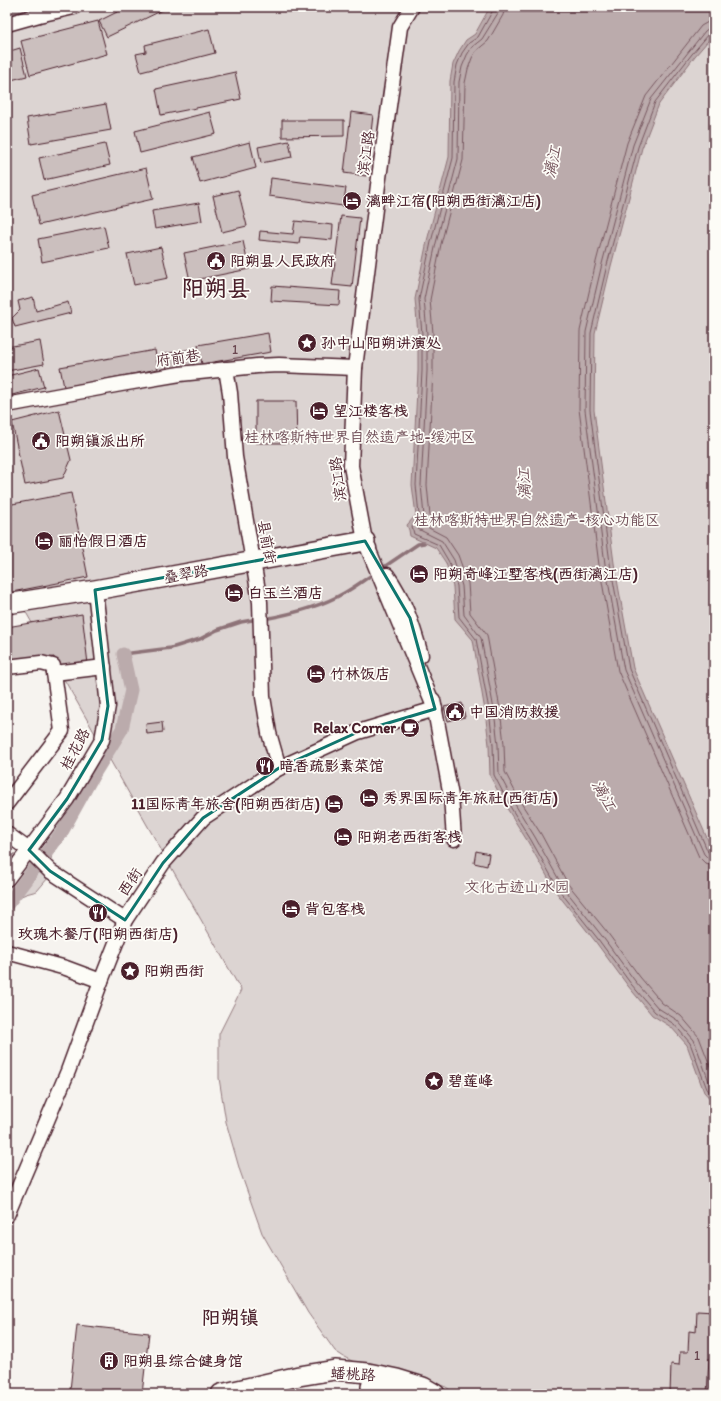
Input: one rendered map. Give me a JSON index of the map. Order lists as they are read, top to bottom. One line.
{"streets":{"street":["滨江路","府前巷","县前街","叠翠路","桂花路","西街","蟠桃路"]},"crossings":[["滨江路","府前巷"],["滨江路","叠翠路"],["滨江路","西街"],["府前巷","县前街"],["县前街","叠翠路"],["县前街","西街"],["叠翠路","桂花路"]],"districts":["阳朔县","阳朔镇"],"water":["漓江"],"parks":["桂林喀斯特世界自然遗产地-缓冲区","桂林喀斯特世界自然遗产-核心功能区","文化古迹山水园"],"places":{"hotel":["漓畔江宿(阳朔西街漓江店)","望江楼客栈","丽怡假日酒店","阳朔奇峰江墅客栈(西街漓江店)","白玉兰酒店","竹林饭店","秀界国际青年旅社(西街店)","11国际青年旅舍(阳朔西街店)","阳朔老西街客栈","背包客栈"],"public building":["阳朔县人民政府","阳朔镇派出所","中国消防救援"],"place":["孙中山阳朔讲演处","阳朔西街","碧莲峰"],"cafe":["Relax Corner"],"restaurant":["暗香疏影素菜馆","玫瑰木餐厅(阳朔西街店)"],"building":["阳朔县综合健身馆"]},"house_numbers":["1","1"]}
